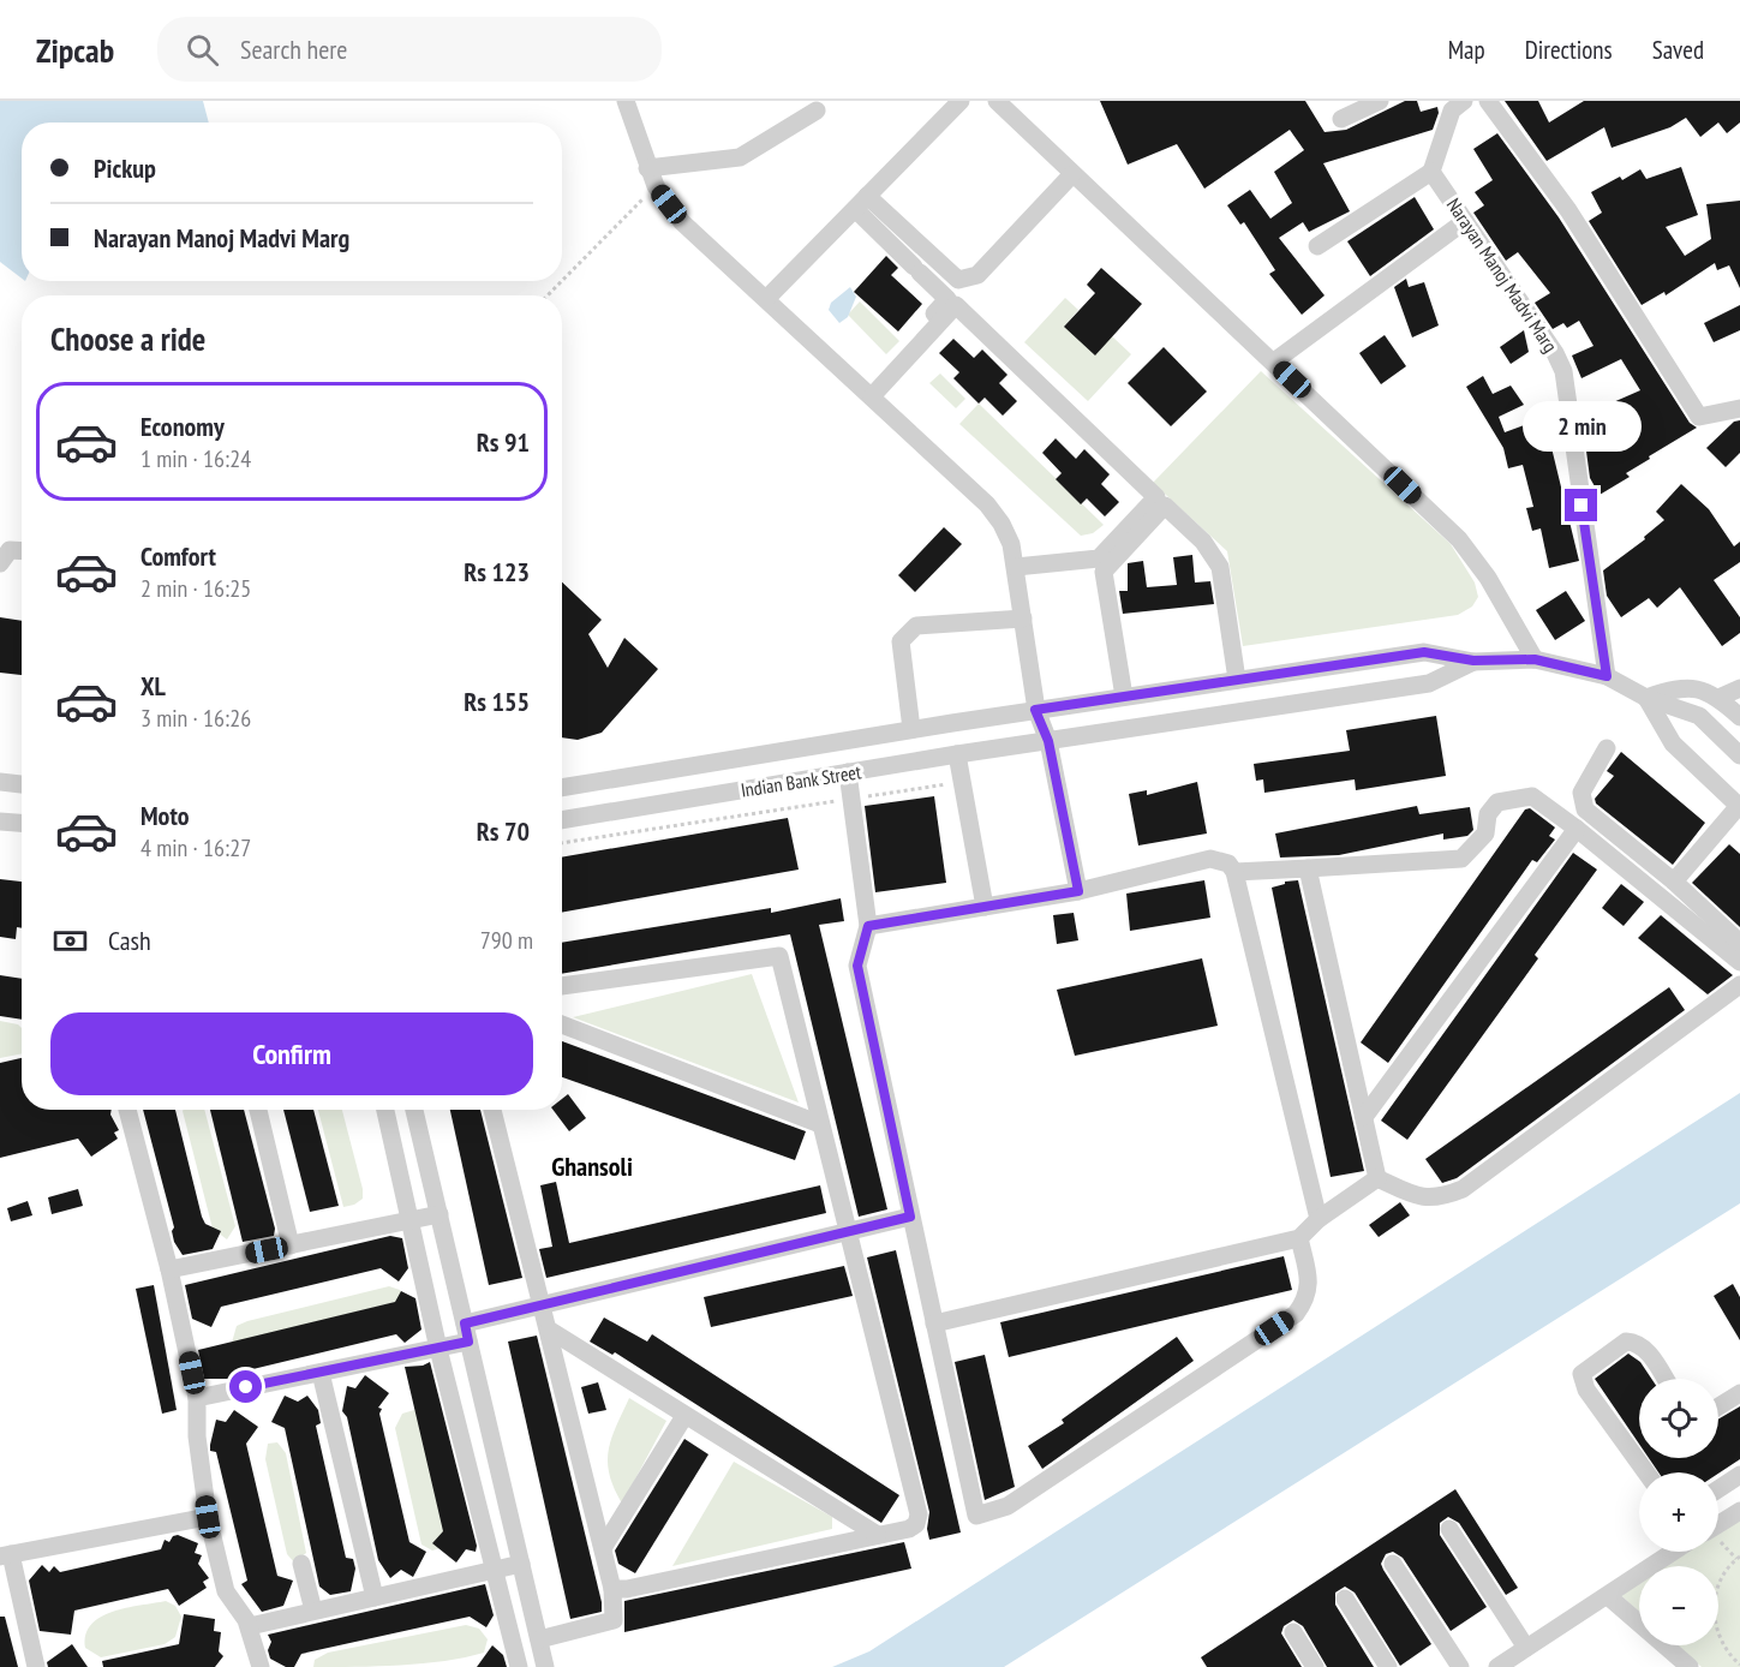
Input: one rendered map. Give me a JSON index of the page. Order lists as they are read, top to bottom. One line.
{"streets":{"street":["Narayan Manoj Madvi Marg","Indian Bank Street"]},"crossings":[["Narayan Manoj Madvi Marg","Indian Bank Street"]],"districts":["Ghansoli"],"page":{"header":"Zipcab","search":"Search here","nav":["Map","Directions","Saved"],"banner":["Pickup","Narayan Manoj Madvi Marg"],"heading":"Choose a ride","list":[{"name":"Economy","note":"1 min · 16:24","value":"Rs 91"},{"name":"Comfort","note":"2 min · 16:25","value":"Rs 123"},{"name":"XL","note":"3 min · 16:26","value":"Rs 155"},{"name":"Moto","note":"4 min · 16:27","value":"Rs 70"}],"bubble":"2 min","pay":["Cash","790 m"],"buttons":"Confirm","map_buttons":["+","−"]}}
